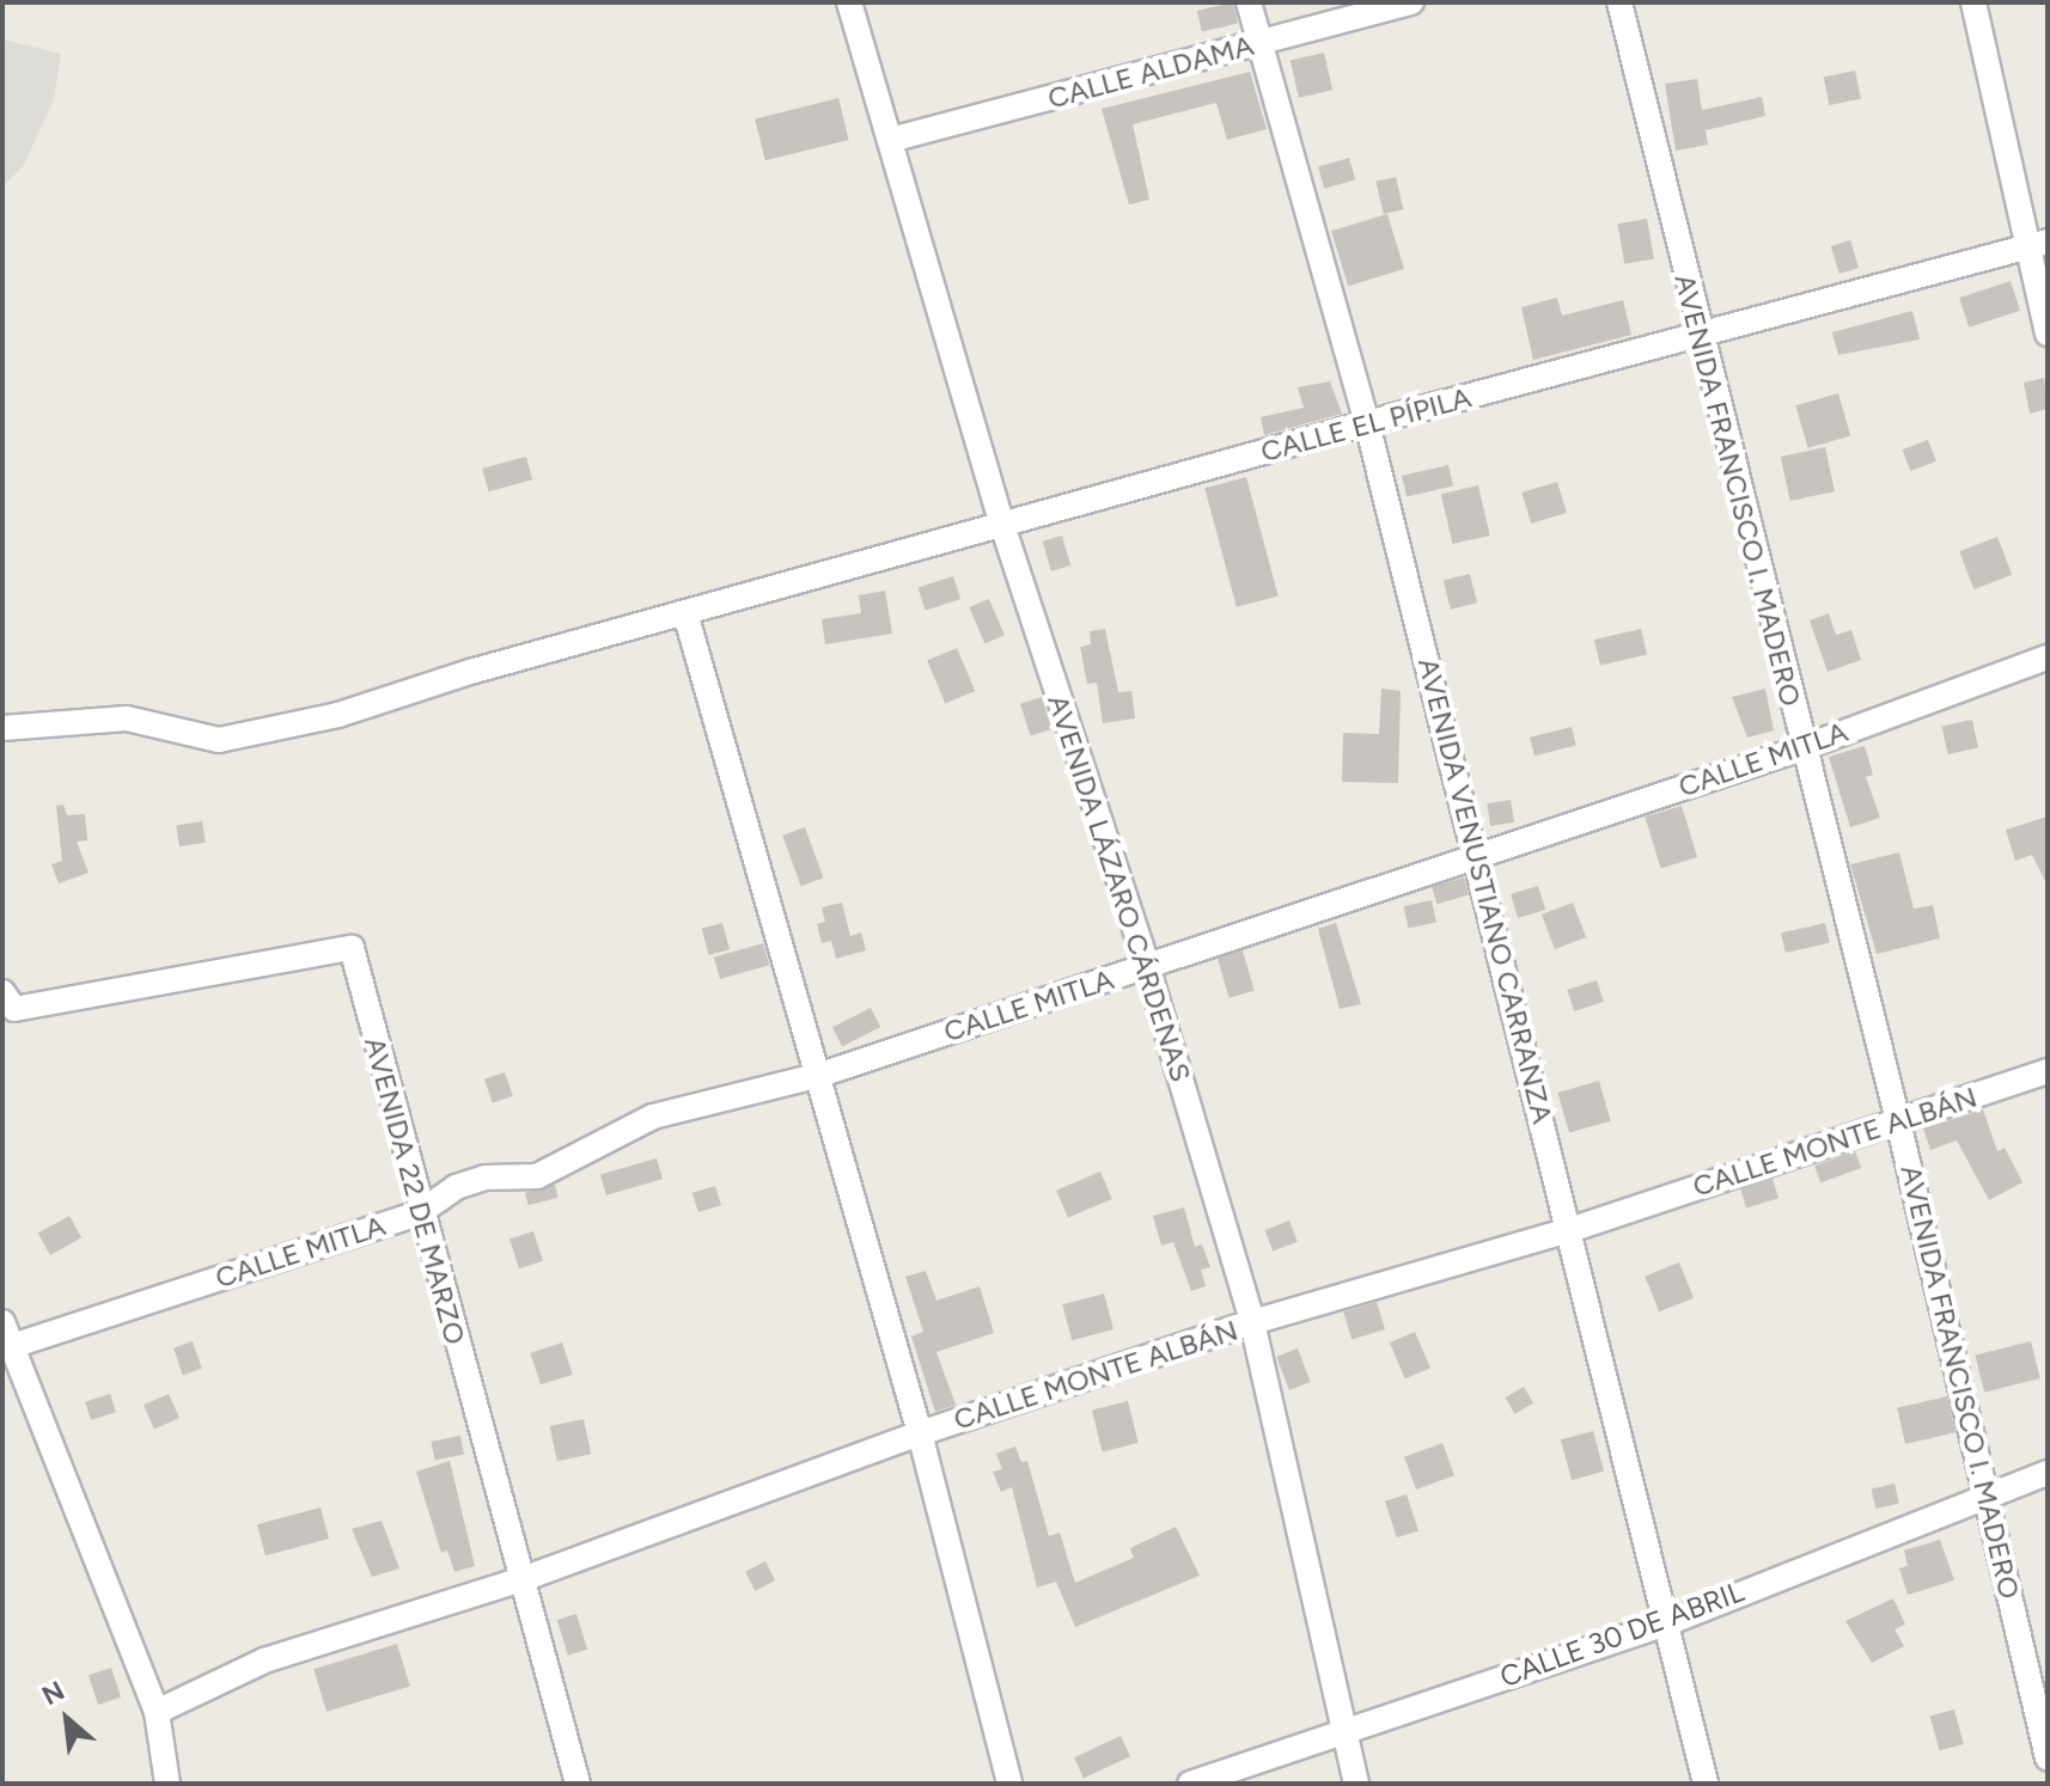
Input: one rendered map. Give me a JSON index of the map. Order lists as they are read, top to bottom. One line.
{"streets":{"street":["CALLE ALDAMA","CALLE EL PÍPILA","AVENIDA FRANCISCO I. MADERO","CALLE MITLA","AVENIDA LÁZARO CÁRDENAS","AVENIDA VENUSTIANO CARRANZA","CALLE MONTE ALBÁN","AVENIDA 22 DE MARZO","CALLE 30 DE ABRIL"]},"crossings":[["CALLE ALDAMA","AVENIDA LÁZARO CÁRDENAS"],["CALLE ALDAMA","AVENIDA VENUSTIANO CARRANZA"],["CALLE EL PÍPILA","AVENIDA FRANCISCO I. MADERO"],["CALLE EL PÍPILA","AVENIDA LÁZARO CÁRDENAS"],["CALLE EL PÍPILA","AVENIDA VENUSTIANO CARRANZA"],["AVENIDA FRANCISCO I. MADERO","CALLE MITLA"],["AVENIDA FRANCISCO I. MADERO","CALLE MONTE ALBÁN"],["AVENIDA FRANCISCO I. MADERO","CALLE 30 DE ABRIL"],["CALLE MITLA","AVENIDA LÁZARO CÁRDENAS"],["CALLE MITLA","AVENIDA VENUSTIANO CARRANZA"],["CALLE MITLA","AVENIDA 22 DE MARZO"],["AVENIDA LÁZARO CÁRDENAS","CALLE MONTE ALBÁN"],["AVENIDA LÁZARO CÁRDENAS","CALLE 30 DE ABRIL"],["AVENIDA VENUSTIANO CARRANZA","CALLE MONTE ALBÁN"],["AVENIDA VENUSTIANO CARRANZA","CALLE 30 DE ABRIL"],["CALLE MONTE ALBÁN","AVENIDA 22 DE MARZO"]],"north":"top left"}
